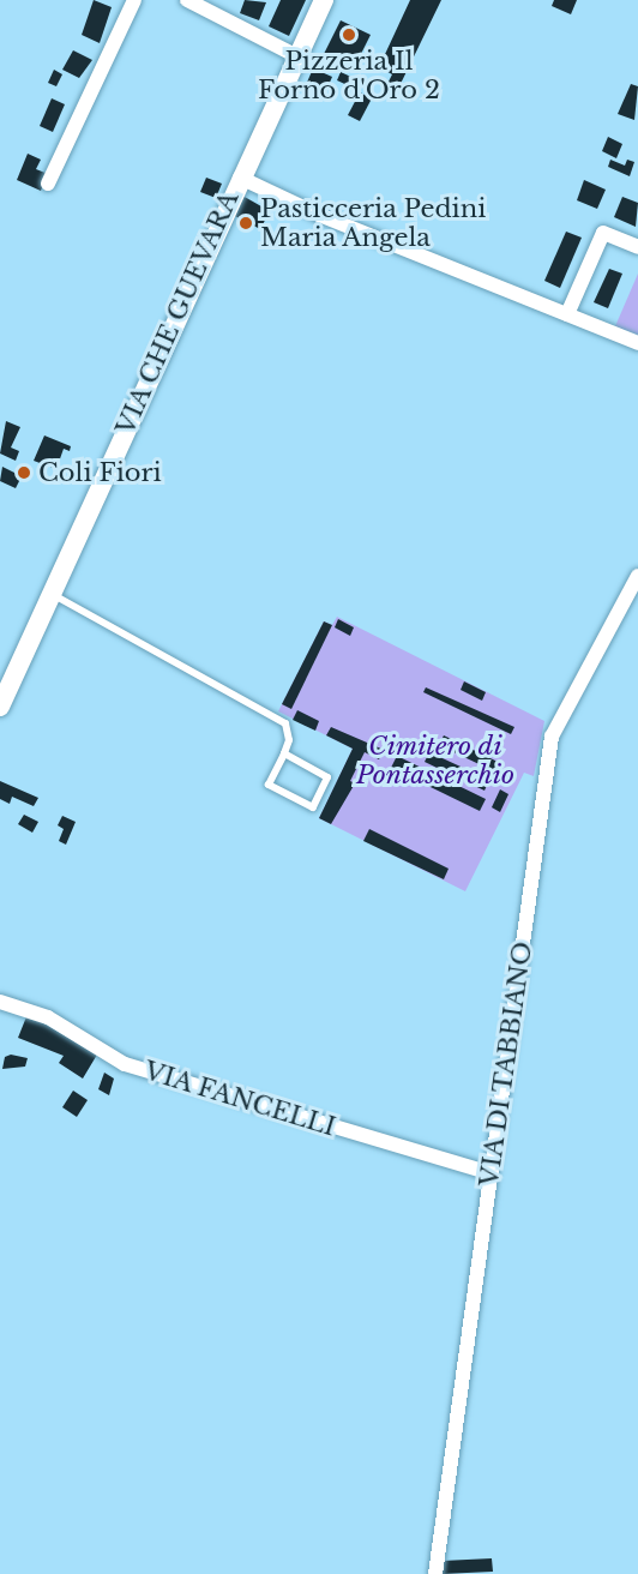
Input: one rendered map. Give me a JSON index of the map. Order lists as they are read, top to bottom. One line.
{"streets":{"main road":["VIA CHE GUEVARA"],"street":["VIA DI TABBIANO","VIA FANCELLI"]},"crossings":[["VIA DI TABBIANO","VIA FANCELLI"]],"parks":["Cimitero di Pontasserchio"],"places":["Pizzeria Il Forno d'Oro 2","Pasticceria Pedini Maria Angela","Coli Fiori"]}
